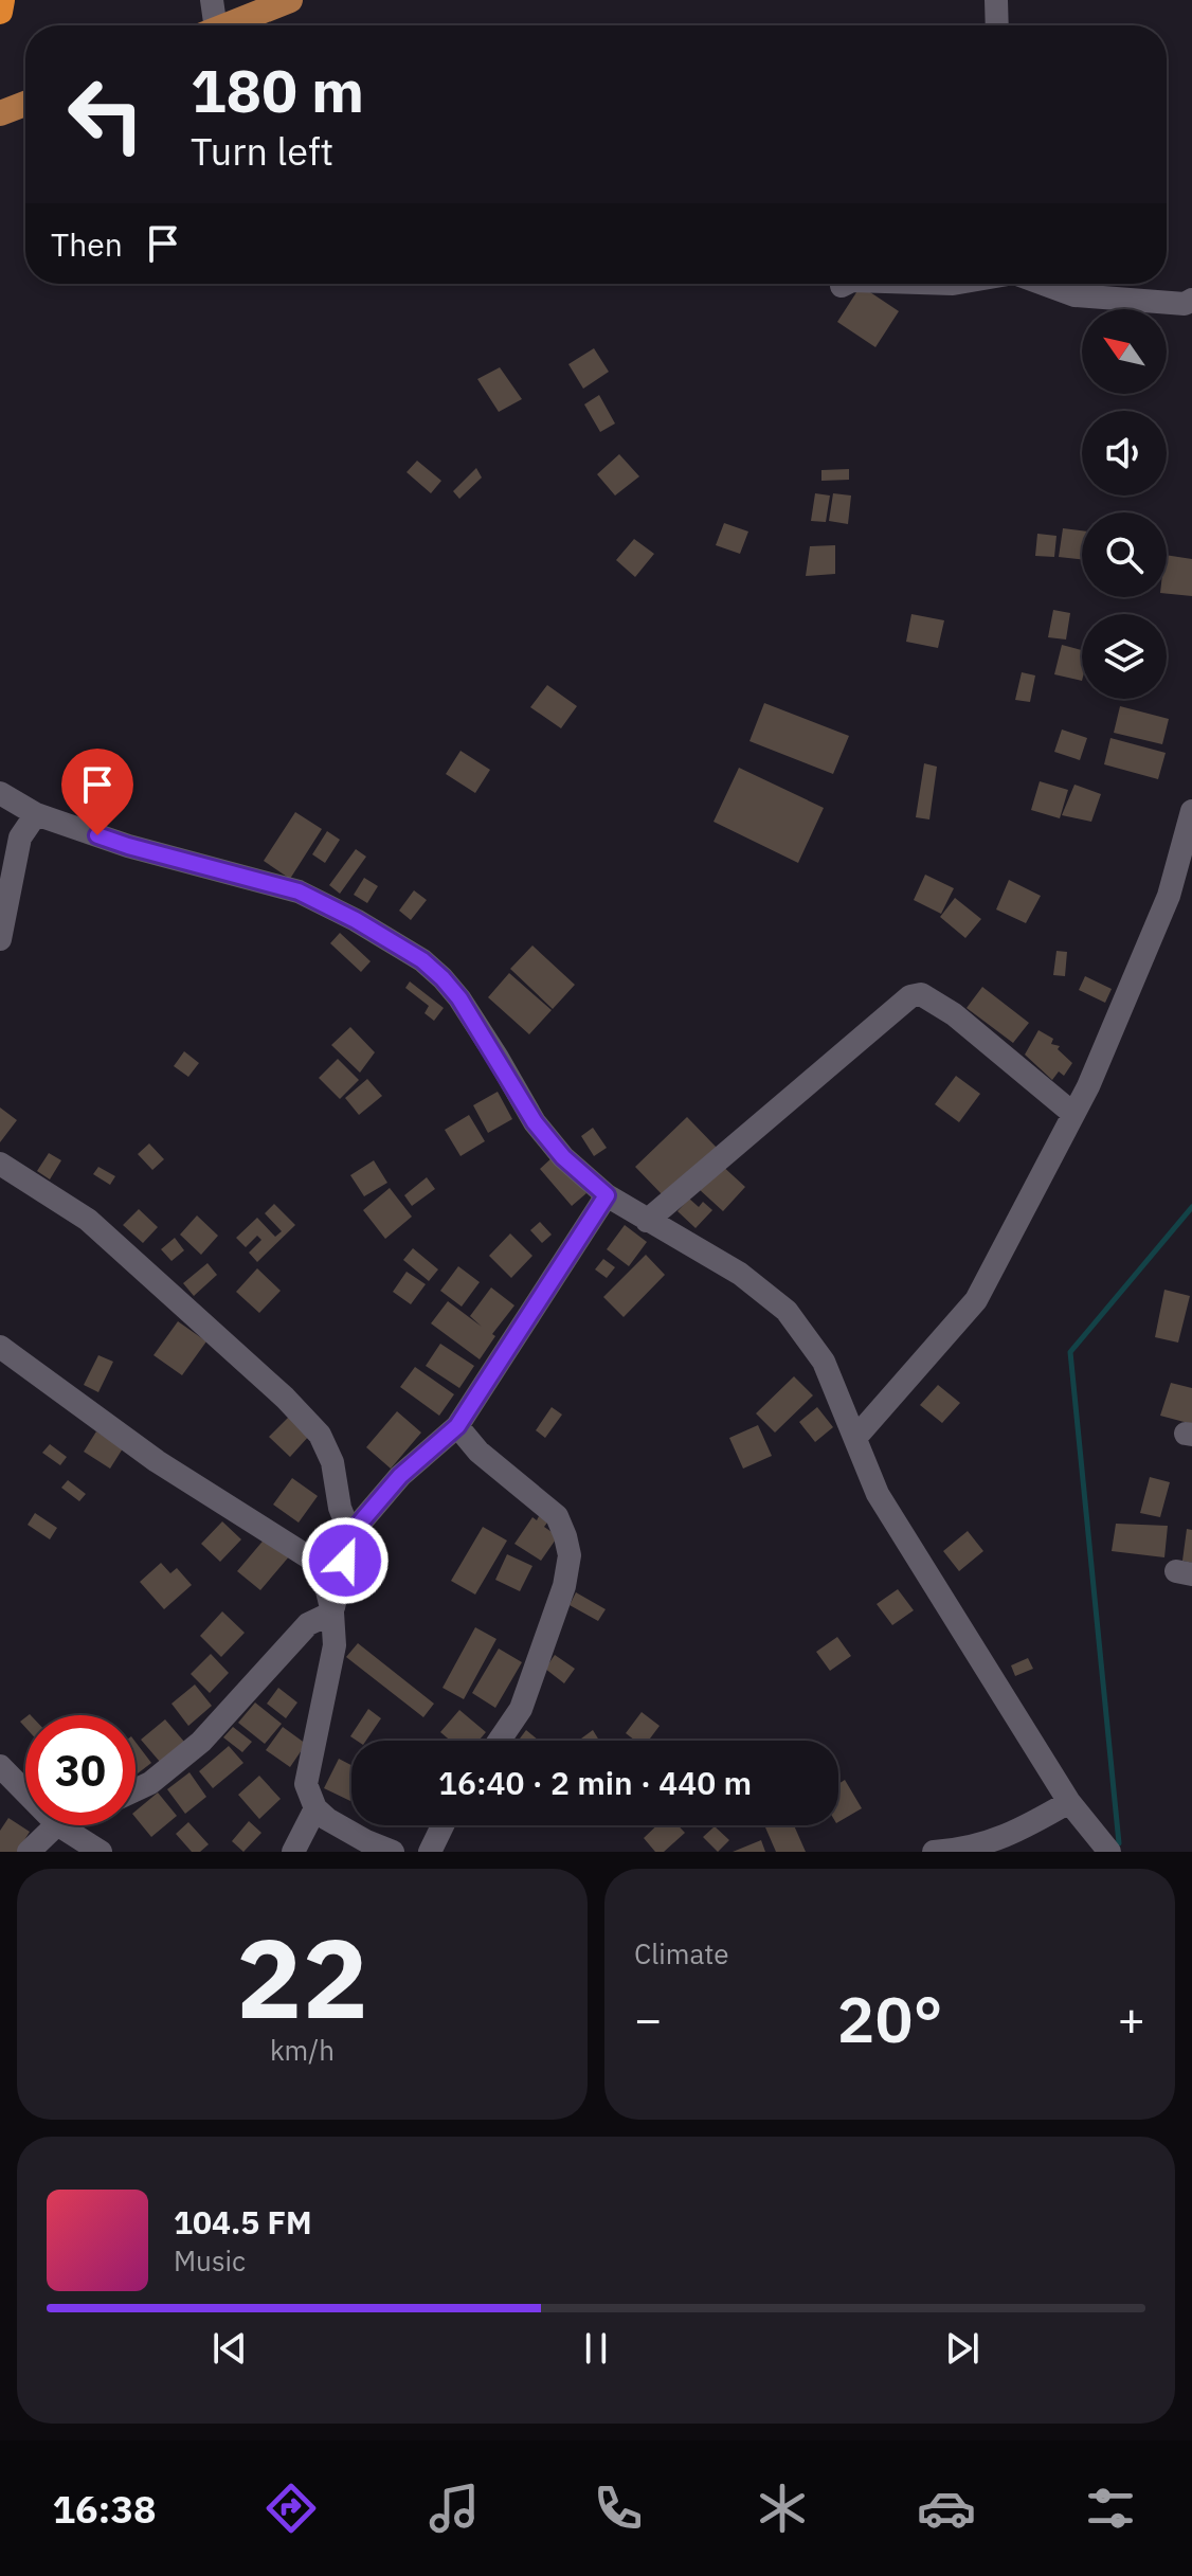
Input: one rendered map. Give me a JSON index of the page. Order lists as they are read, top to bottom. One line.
{"north":"top left","page":{"turn":["180 m","Turn left"],"then":"Then","limit":"30","trip":"16:40 · 2 min · 440 m","tile":[["22","km/h"],"Climate"],"heat":["−","20°","+"],"song":["104.5 FM","Music"],"tabs":"16:38"}}
